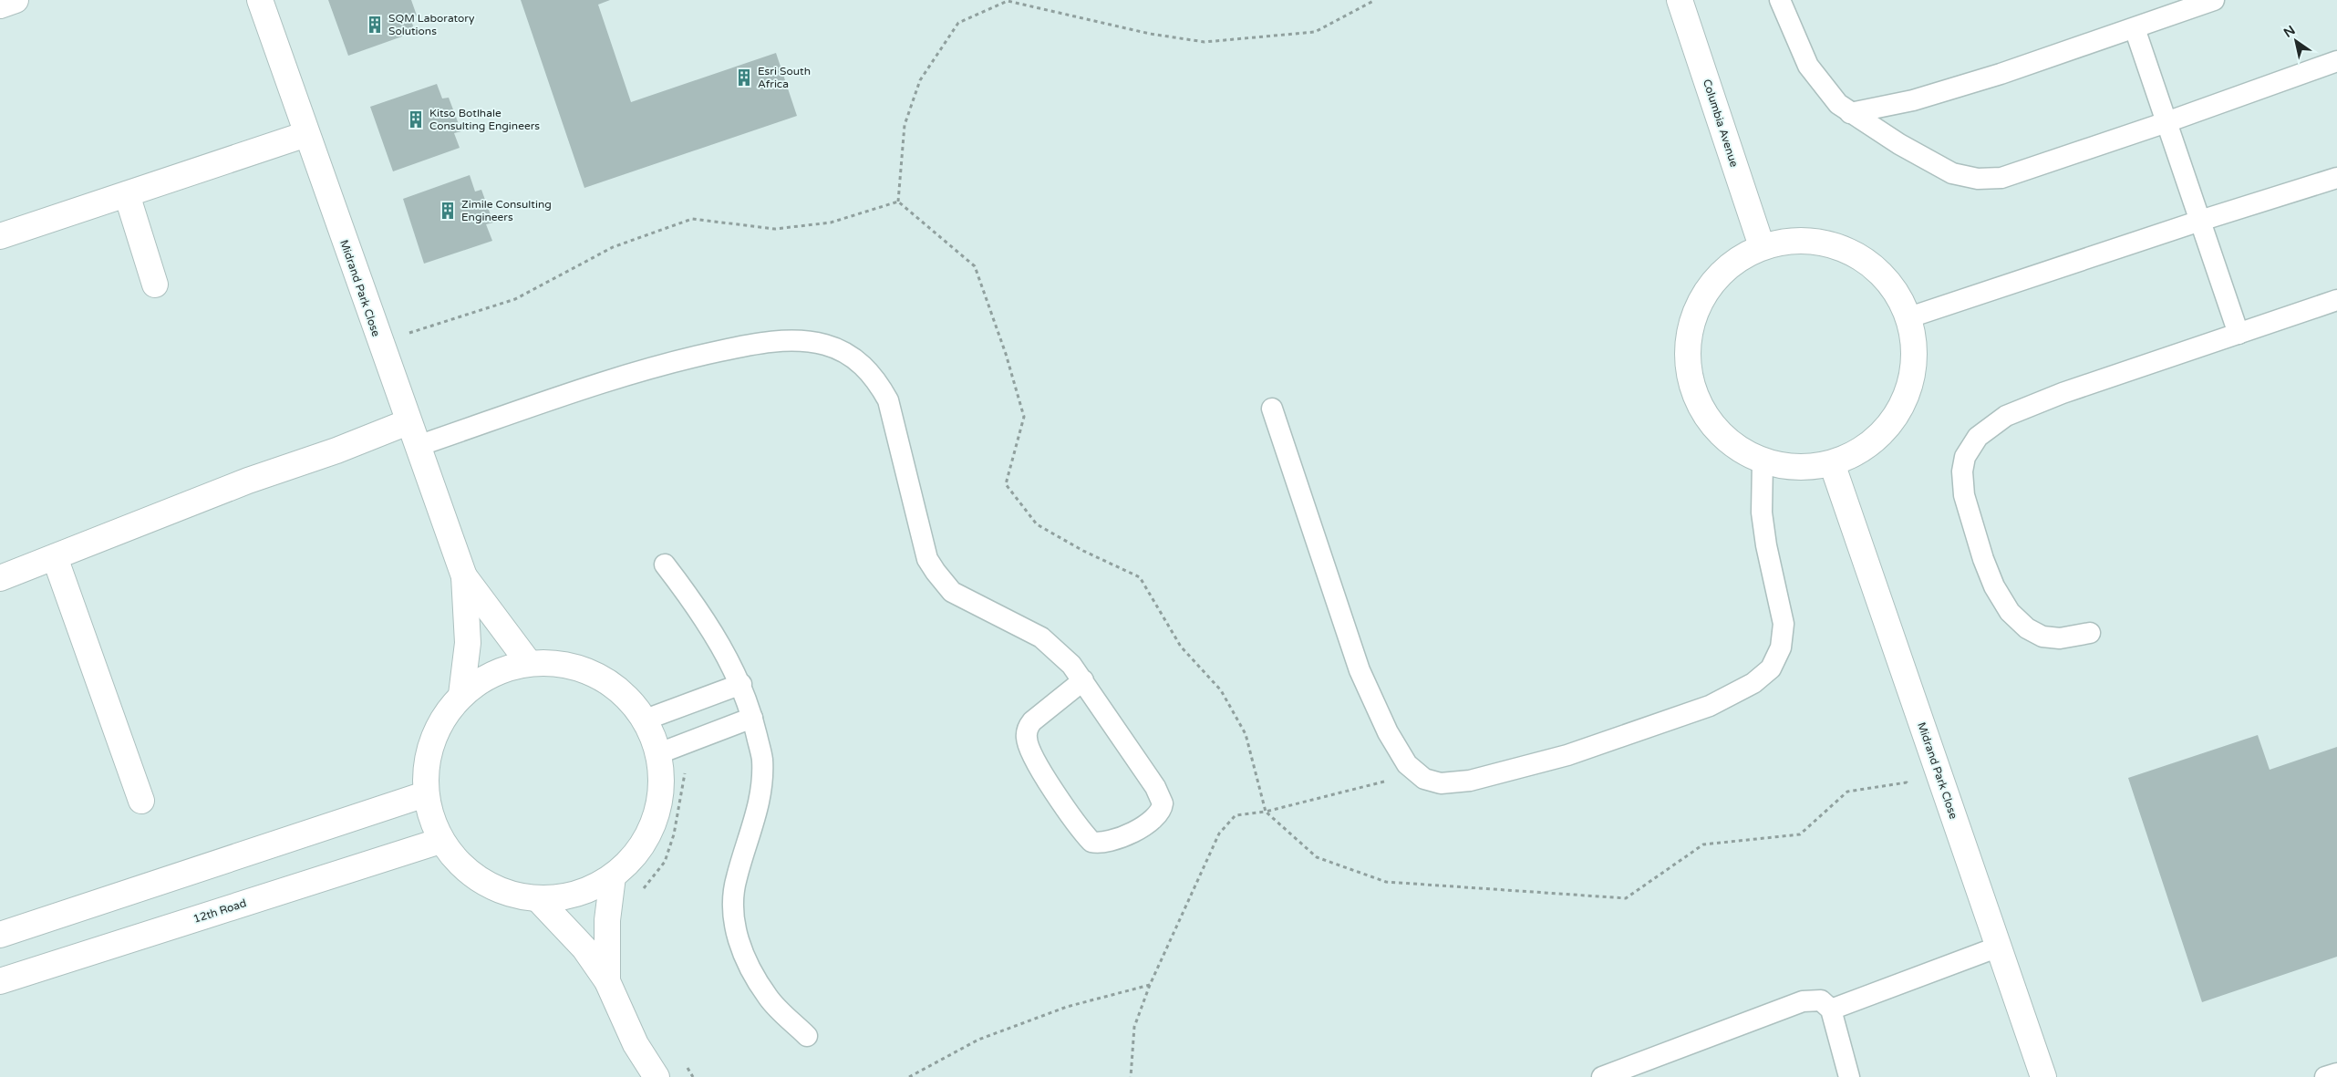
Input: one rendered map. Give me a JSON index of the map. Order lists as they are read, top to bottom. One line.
{"streets":{"street":["Columbia Avenue","Midrand Park Close","12th Road"]},"places":{"building":["SQM Laboratory Solutions","Esri South Africa","Kitso Botlhale Consulting Engineers","Zimile Consulting Engineers"]},"north":"top left"}
